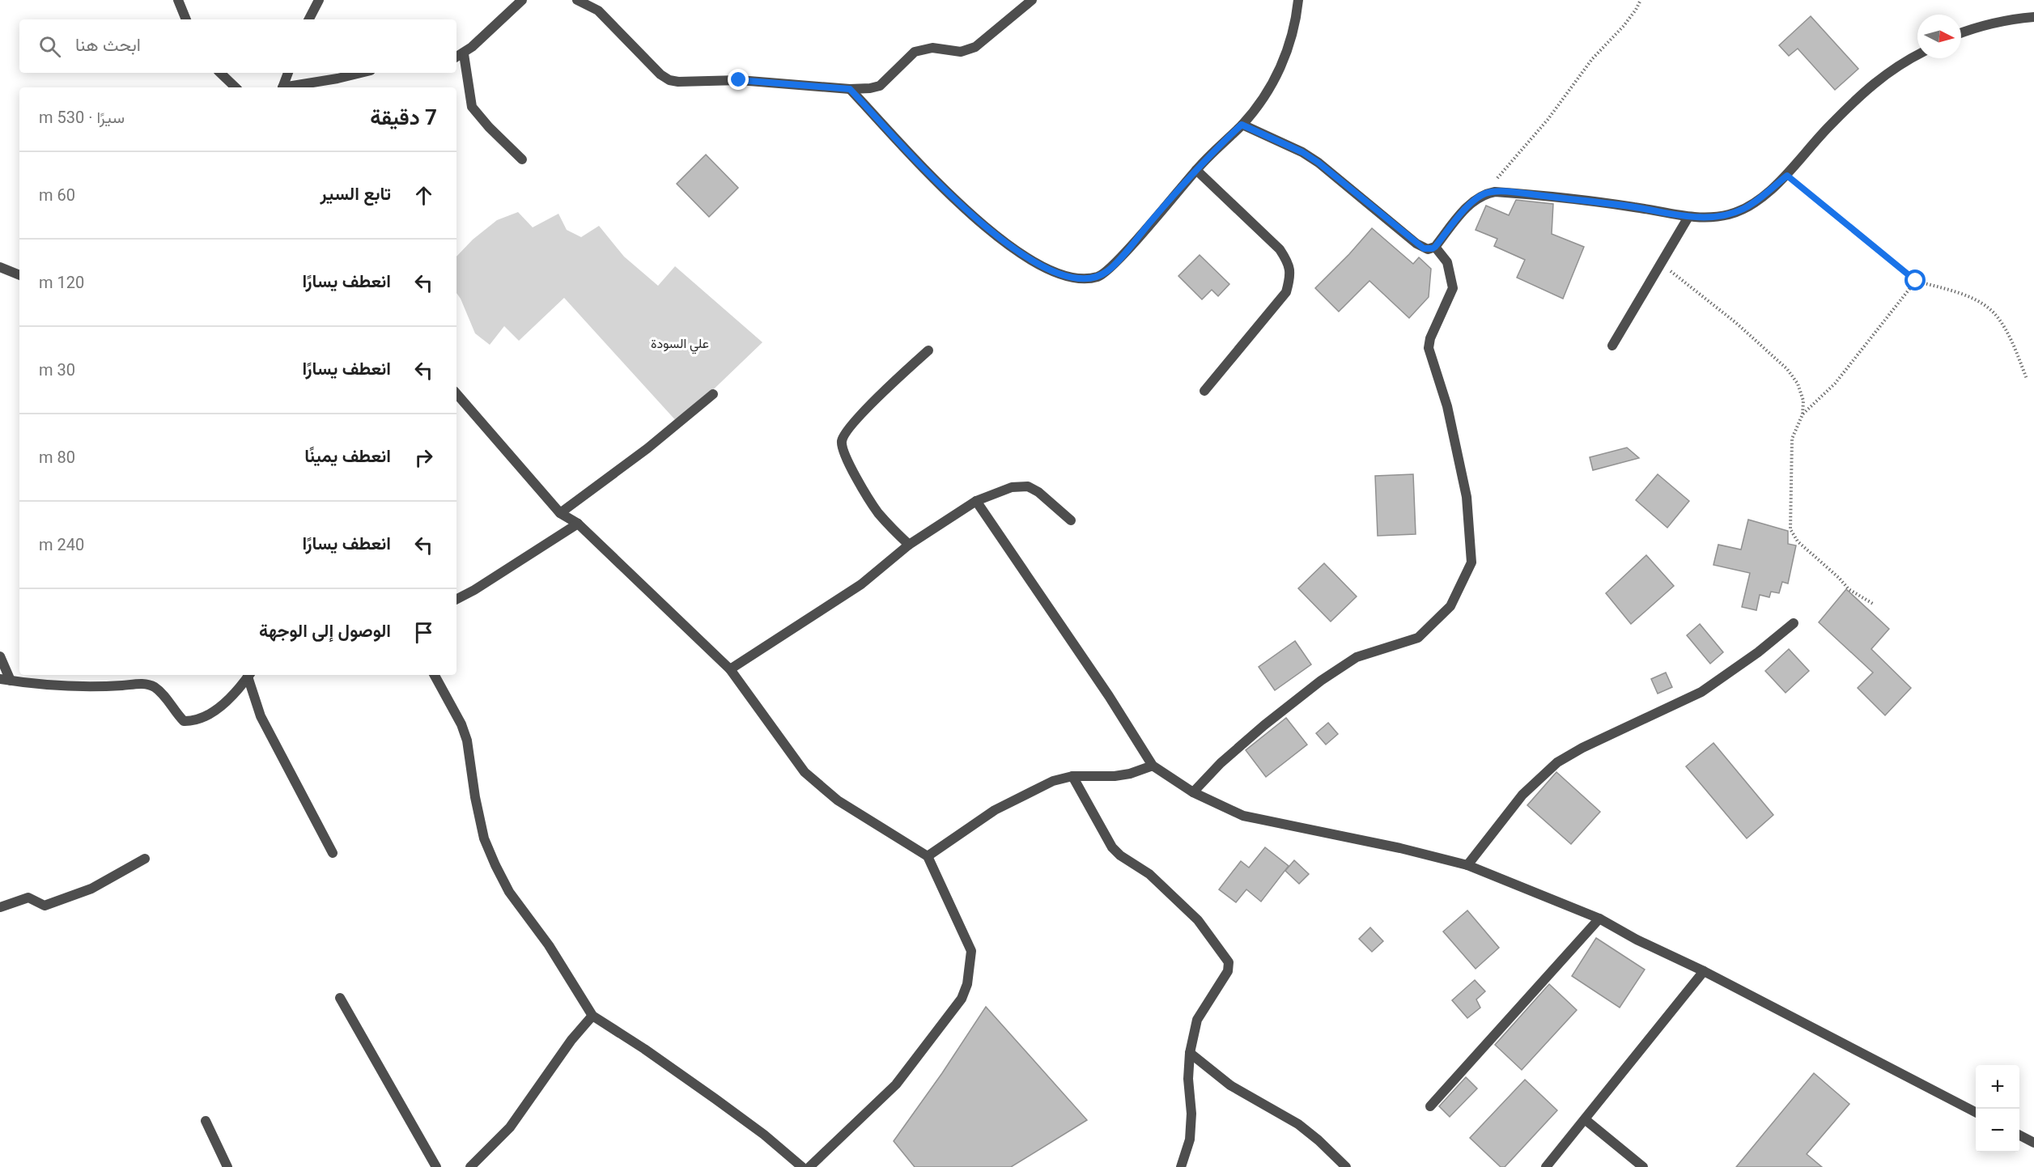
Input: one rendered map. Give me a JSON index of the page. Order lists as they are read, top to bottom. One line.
{"parks":["علي السودة"],"north":"right","page":{"search":"ابحث هنا","heading":["7 دقيقة","سيرًا · 530 m"],"list":[["تابع السير","60 m"],["انعطف يسارًا","120 m"],["انعطف يسارًا","30 m"],["انعطف يمينًا","80 m"],["انعطف يسارًا","240 m"],"الوصول إلى الوجهة"],"map_buttons":["+","−"]}}
